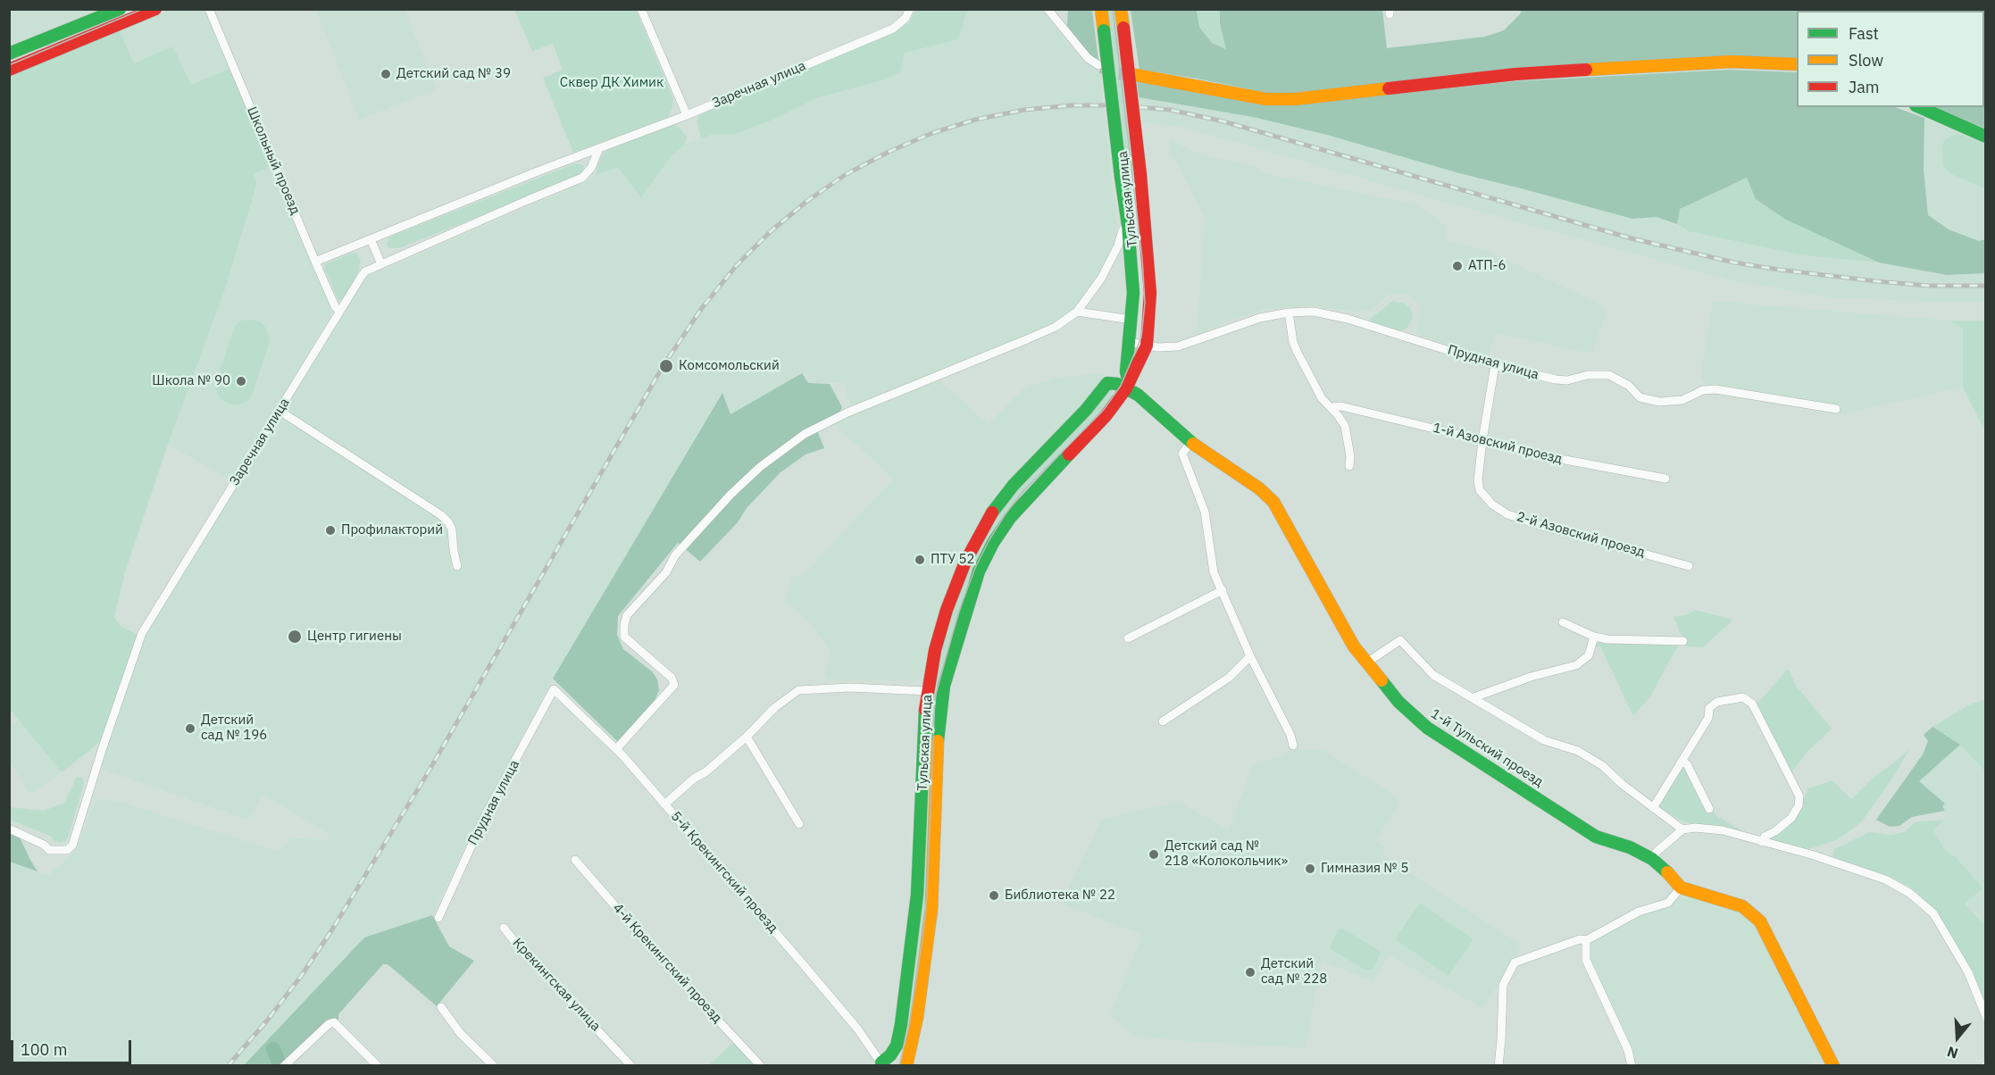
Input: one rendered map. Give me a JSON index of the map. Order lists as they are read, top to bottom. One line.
{"streets":{"street":["Заречная улица","Школьный проезд","Тульская улица","Прудная улица","1-й Азовский проезд","2-й Азовский проезд","1-й Тульский проезд","5-й Крекингский проезд","4-й Крекингский проезд","Крекингская улица"]},"crossings":[["Заречная улица","Школьный проезд"],["Тульская улица","Прудная улица"],["Тульская улица","1-й Тульский проезд"],["Прудная улица","5-й Крекингский проезд"],["1-й Азовский проезд","2-й Азовский проезд"]],"parks":["Сквер ДК Химик"],"places":["Детский сад № 39","АТП-6","Комсомольский","Школа № 90","Профилакторий","ПТУ 52","Центр гигиены","Детский сад № 196","Детский сад № 218 «Колокольчик»","Гимназия № 5","Библиотека № 22","Детский сад № 228"],"legend":["Fast","Slow","Jam"],"scale_bar":"100 m","north":"bottom"}
